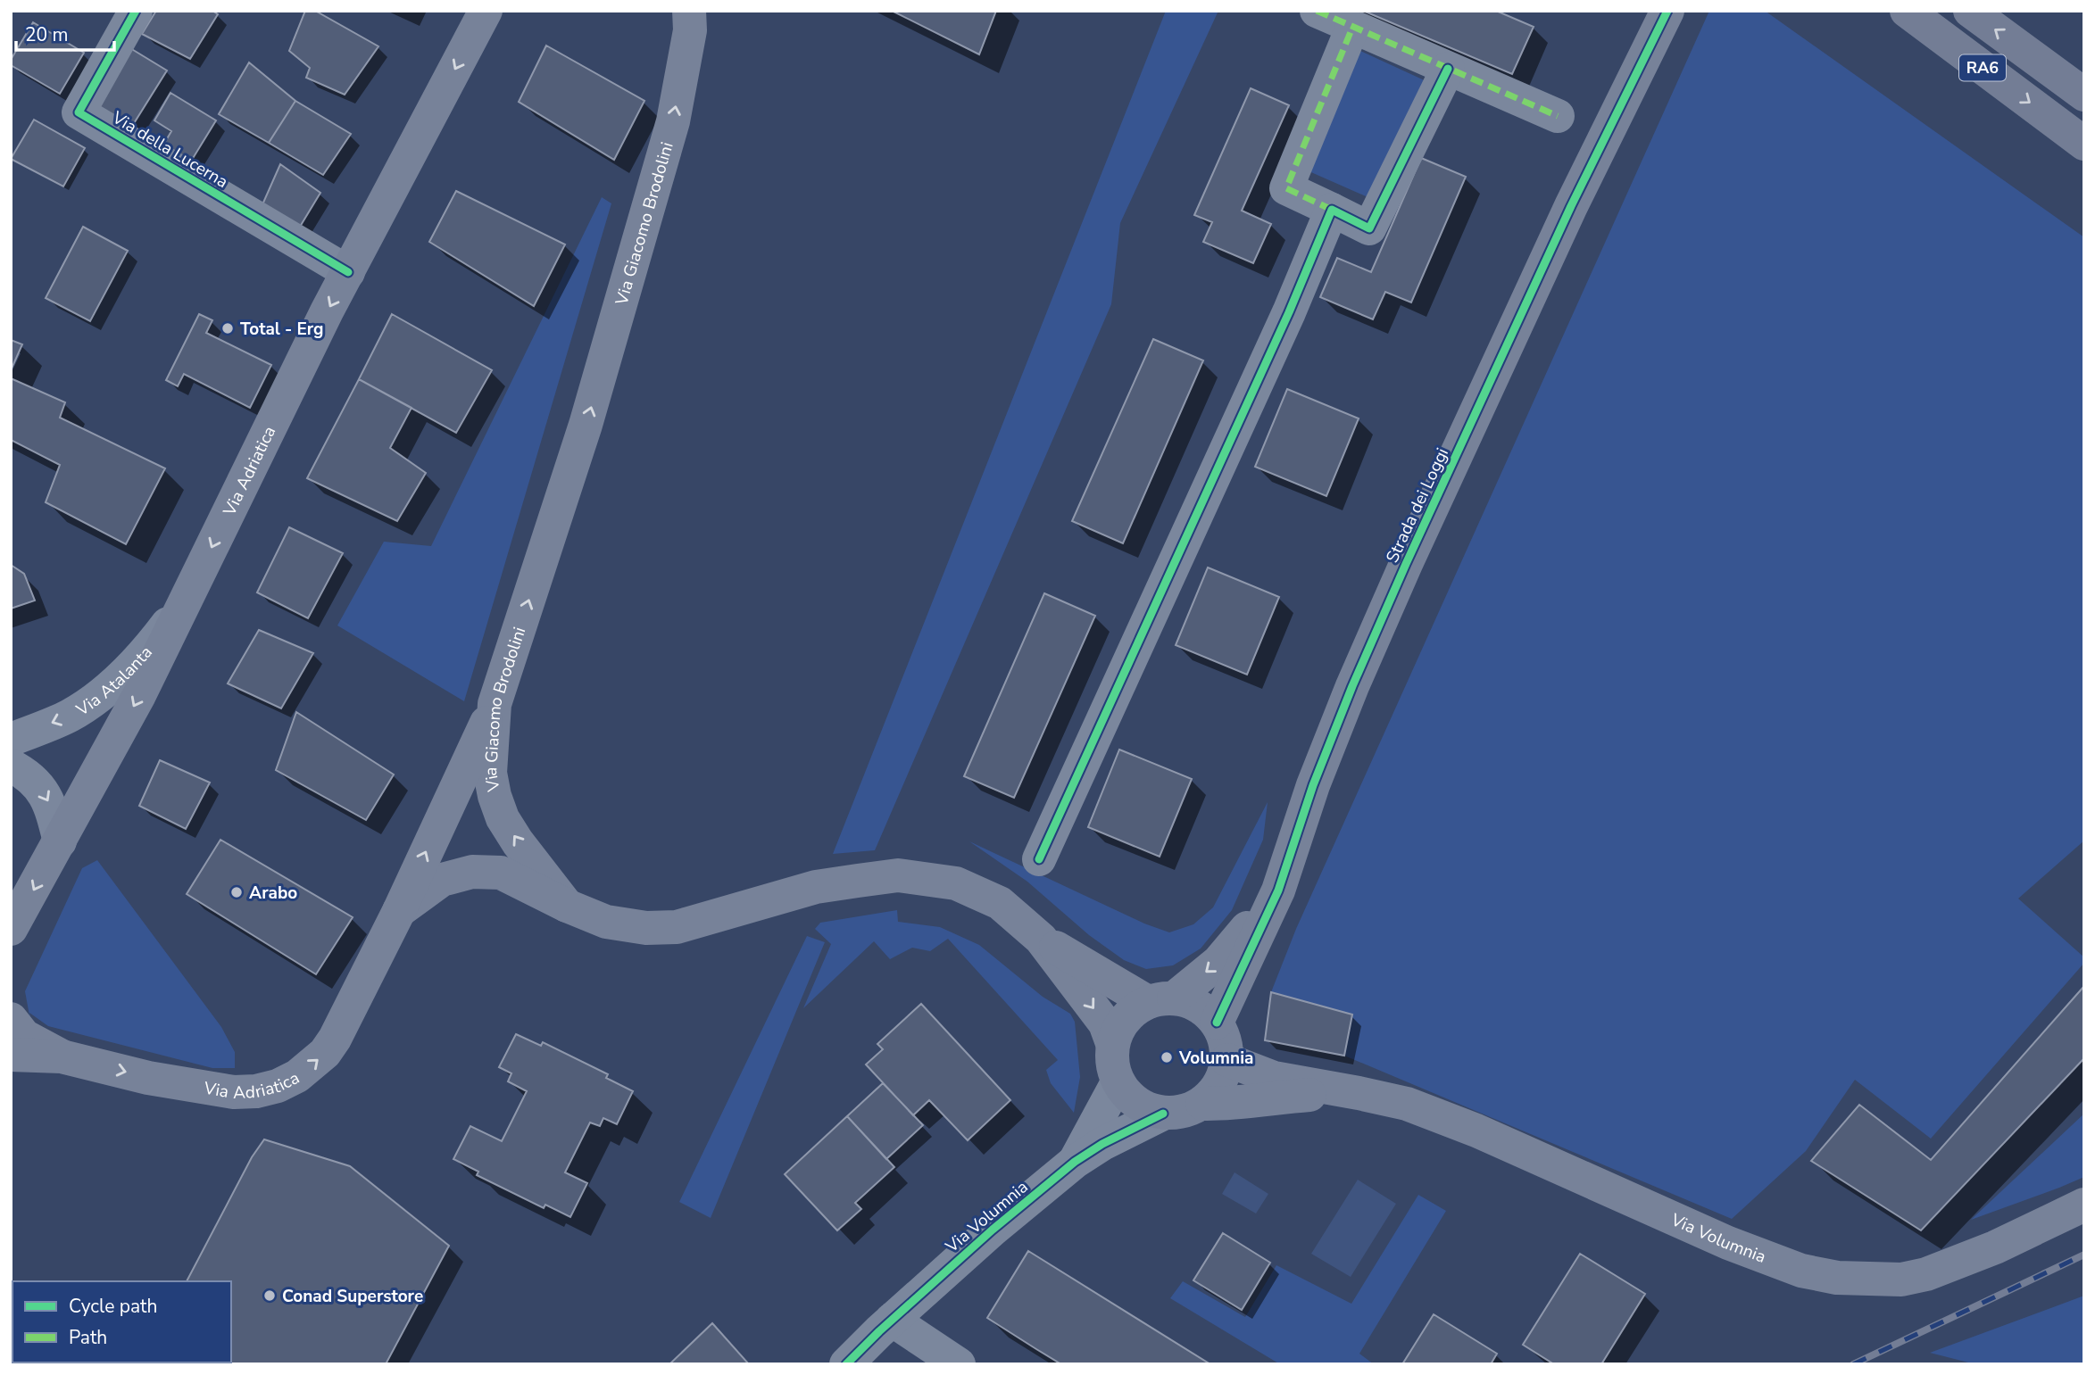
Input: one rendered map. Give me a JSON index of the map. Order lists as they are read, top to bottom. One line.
{"streets":{"highway":["RA6"],"main road":["Via Giacomo Brodolini","Via Adriatica","Strada dei Loggi","Via Volumnia"],"street":["Via della Lucerna","Via Atalanta"]},"crossings":[["Via della Lucerna","Via Adriatica"],["Via Giacomo Brodolini","Via Adriatica"],["Via Giacomo Brodolini","Strada dei Loggi"],["Via Giacomo Brodolini","Via Volumnia"],["Via Adriatica","Via Atalanta"],["Strada dei Loggi","Via Volumnia"]],"one_way":["Via Atalanta"],"places":["Total - Erg","Arabo","Volumnia","Conad Superstore"],"legend":["Cycle path","Path"],"scale_bar":"20 m"}
